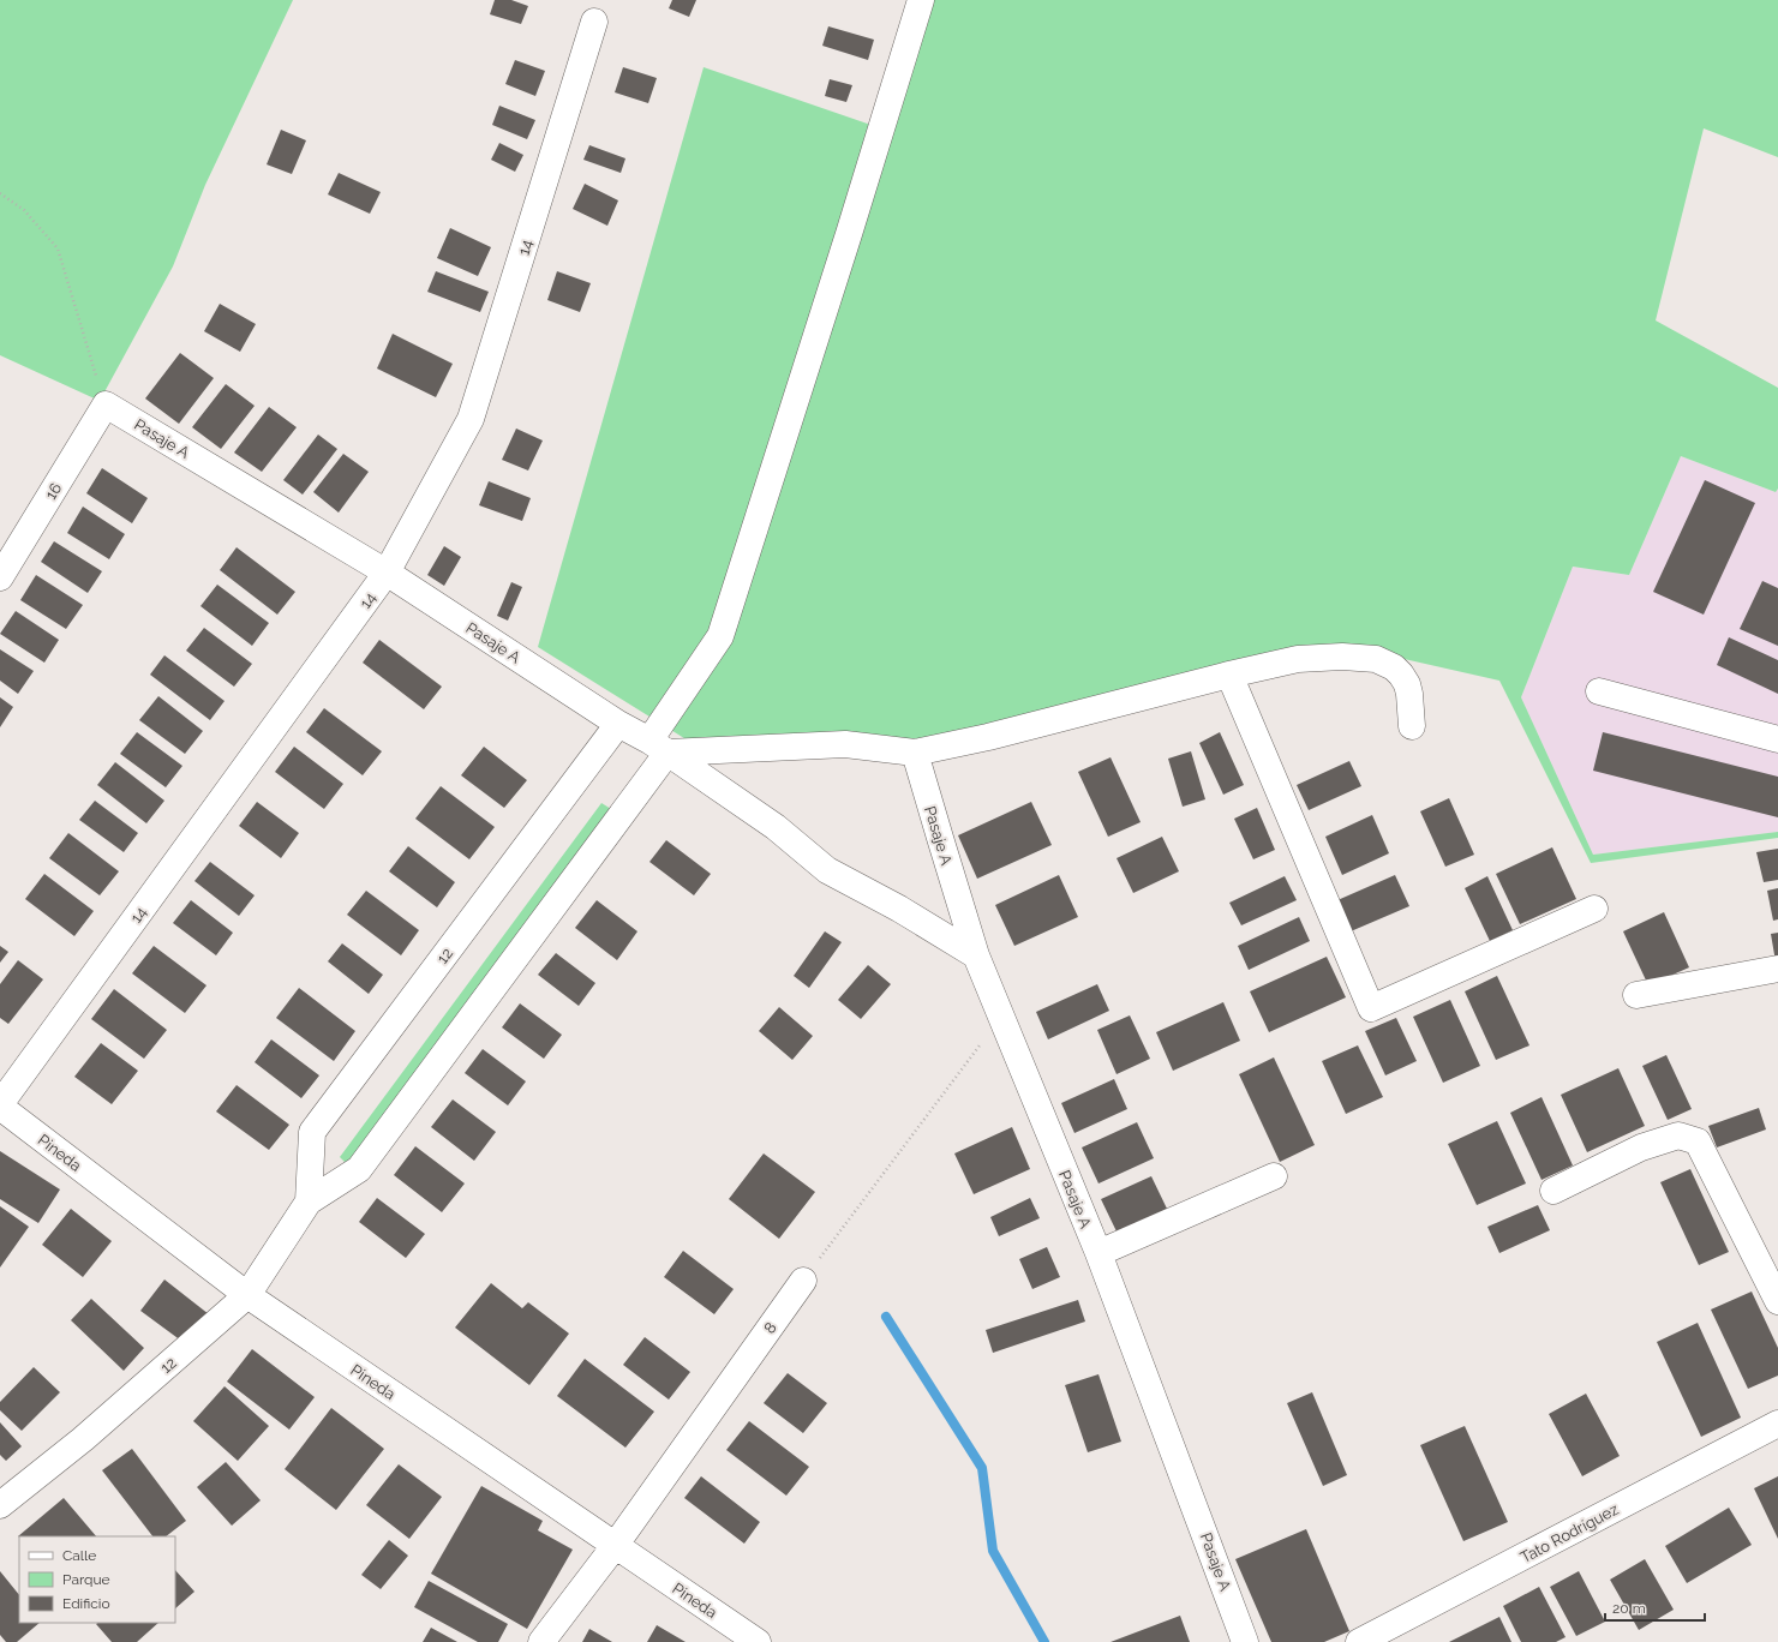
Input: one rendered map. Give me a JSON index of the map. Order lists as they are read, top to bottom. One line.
{"streets":{"street":["14","Pasaje A","16","12","Pineda","8","Tato Rodríguez"]},"crossings":[["14","Pasaje A"],["14","Pineda"],["Pasaje A","16"],["Pasaje A","12"],["12","Pineda"],["Pineda","8"]],"legend":["Calle","Parque","Edificio"],"scale_bar":"20 m"}
